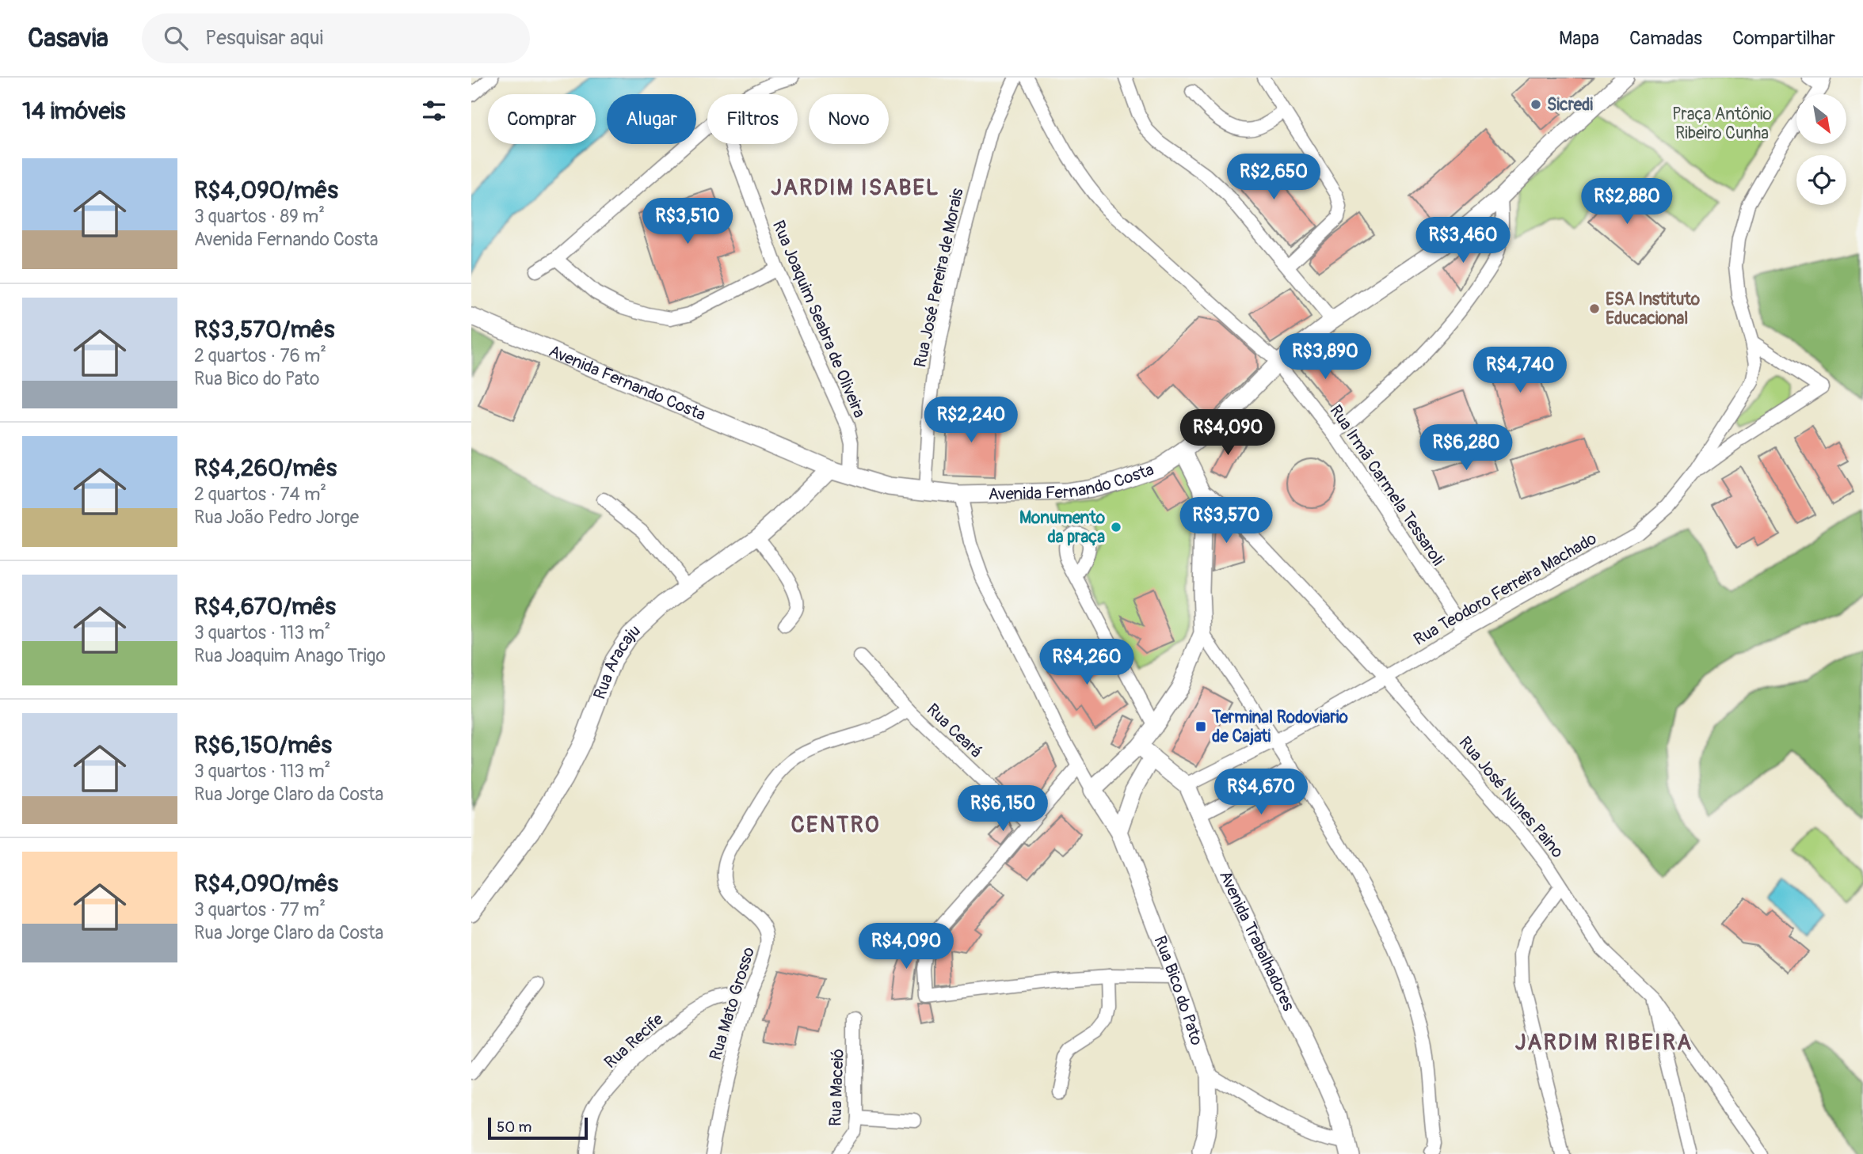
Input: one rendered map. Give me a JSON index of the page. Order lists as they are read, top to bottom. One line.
{"streets":{"street":["Rua José Pereira de Morais","Rua Joaquim Seabra de Oliveira","Avenida Fernando Costa","Rua Irmã Carmela Tessaroli","Rua Teodoro Ferreira Machado","Rua Aracaju","Rua Ceará","Rua José Nunes Paino","Avenida Trabalhadores","Rua Bico do Pato","Rua Mato Grosso","Rua Recife","Rua Maceió"]},"crossings":[["Rua José Pereira de Morais","Avenida Fernando Costa"],["Rua Joaquim Seabra de Oliveira","Avenida Fernando Costa"],["Avenida Fernando Costa","Rua Irmã Carmela Tessaroli"],["Avenida Fernando Costa","Rua Aracaju"],["Rua Irmã Carmela Tessaroli","Rua Teodoro Ferreira Machado"],["Rua Teodoro Ferreira Machado","Rua José Nunes Paino"],["Rua Teodoro Ferreira Machado","Avenida Trabalhadores"],["Rua Ceará","Rua Mato Grosso"],["Rua Mato Grosso","Rua Recife"]],"districts":["JARDIM ISABEL","CENTRO","JARDIM RIBEIRA"],"parks":["Praça Antônio Ribeiro Cunha"],"places":{"other":["Sicredi","ESA Instituto Educacional","Monumento da praça"],"transit":["Terminal Rodoviario de Cajati"]},"scale_bar":"50 m","north":"bottom right","page":{"header":"Casavia","search":"Pesquisar aqui","nav":["Mapa","Camadas","Compartilhar"],"heading":"14 imóveis","chip":["Comprar","Alugar","Filtros","Novo"],"list":[{"name":"R$4,090/mês","note":"3 quartos · 89 m² · Avenida Fernando Costa"},{"name":"R$3,570/mês","note":"2 quartos · 76 m² · Rua Bico do Pato"},{"name":"R$4,260/mês","note":"2 quartos · 74 m² · Rua João Pedro Jorge"},{"name":"R$4,670/mês","note":"3 quartos · 113 m² · Rua Joaquim Anago Trigo"},{"name":"R$6,150/mês","note":"3 quartos · 113 m² · Rua Jorge Claro da Costa"},{"name":"R$4,090/mês","note":"3 quartos · 77 m² · Rua Jorge Claro da Costa"}],"price":["R$2,650","R$2,880","R$3,510","R$3,460","R$3,890","R$4,740","R$2,240","R$4,090","R$6,280","R$3,570","R$4,260","R$4,670","R$6,150","R$4,090"],"scale":"50 m"}}
